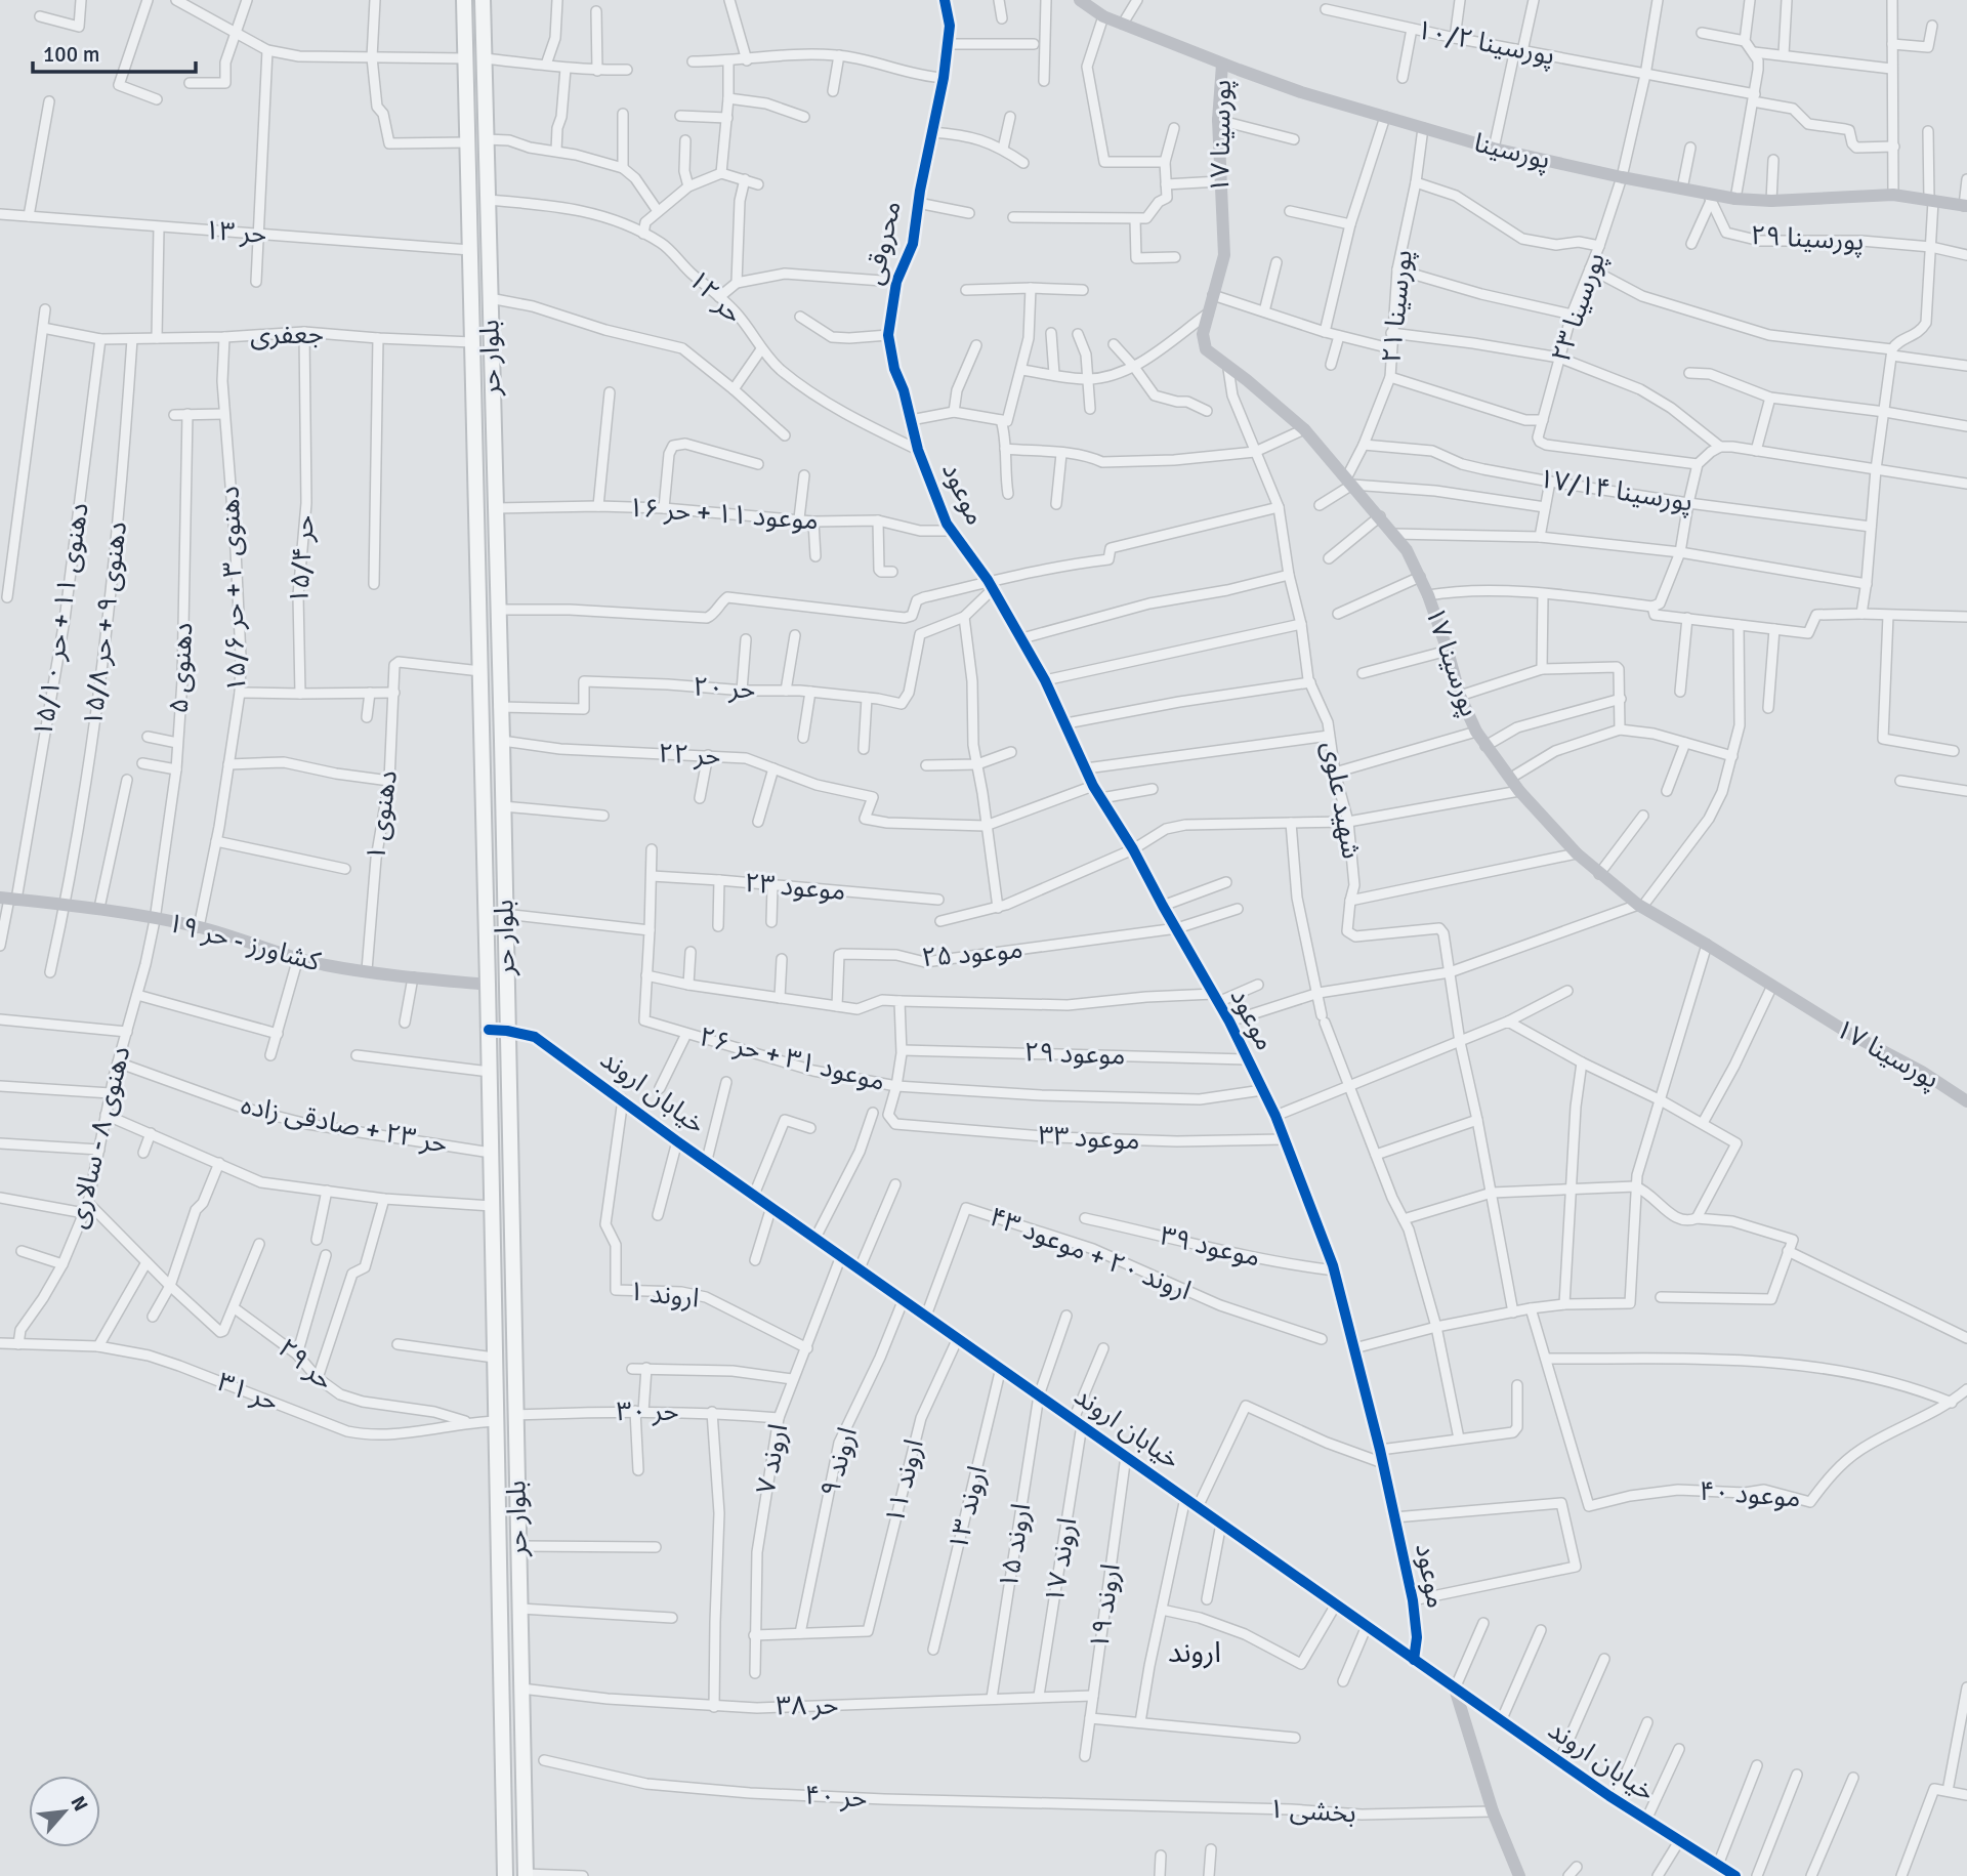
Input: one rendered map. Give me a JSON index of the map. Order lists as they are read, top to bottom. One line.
{"streets":{"main road":["بلوار حر"],"street":["پورسینا ۱۰/۲","پورسینا ۱۷","پورسینا","حر ۱۳","پورسینا ۲۹","محروقی","حر ۱۲","پورسینا ۲۱","پورسینا ۲۳","جعفری","پورسینا ۱۷/۱۴","موعود","موعود ۱۱ + حر ۱۶","حر ۱۵/۴","دهنوی ۳ + حر ۱۵/۶","دهنوی ۱۱ + حر ۱۵/۱۰","دهنوی ۹ + حر ۱۵/۸","دهنوی ۵","حر ۲۰","حر ۲۲","شهید علوی","دهنوی ۱","موعود ۲۳","کشاورز - حر ۱۹","موعود ۲۵","موعود ۲۹","موعود ۳۱ + حر ۲۶","خیابان اروند","حر ۲۳ + صادقی زاده","دهنوی ۸ - سالاری","موعود ۳۳","موعود ۳۹","اروند ۲۰ + موعود ۴۳","اروند ۱","حر ۲۹","حر ۳۱","حر ۳۰","اروند ۷","اروند ۹","اروند ۱۱","موعود ۴۰","اروند ۱۳","اروند ۱۵","اروند ۱۷","اروند ۱۹","حر ۳۸","حر ۴۰","بخشی ۱"]},"crossings":[["پورسینا ۱۰/۲","پورسینا ۲۳"],["پورسینا ۱۷","پورسینا"],["پورسینا ۱۷","پورسینا ۲۱"],["پورسینا ۱۷","شهید علوی"],["پورسینا","پورسینا ۲۹"],["پورسینا","پورسینا ۲۱"],["پورسینا","پورسینا ۲۳"],["حر ۱۳","بلوار حر"],["محروقی","حر ۱۲"],["محروقی","موعود"],["حر ۱۲","بلوار حر"],["حر ۱۲","موعود"],["پورسینا ۲۱","پورسینا ۱۷/۱۴"],["جعفری","بلوار حر"],["جعفری","حر ۱۵/۴"],["جعفری","دهنوی ۳ + حر ۱۵/۶"],["جعفری","دهنوی ۱۱ + حر ۱۵/۱۰"],["جعفری","دهنوی ۹ + حر ۱۵/۸"],["بلوار حر","موعود ۱۱ + حر ۱۶"],["بلوار حر","حر ۲۰"],["بلوار حر","حر ۲۲"],["بلوار حر","دهنوی ۱"],["بلوار حر","کشاورز - حر ۱۹"],["بلوار حر","خیابان اروند"],["بلوار حر","حر ۲۳ + صادقی زاده"],["بلوار حر","حر ۳۱"],["بلوار حر","حر ۳۰"],["بلوار حر","حر ۳۸"],["موعود","موعود ۱۱ + حر ۱۶"],["موعود","موعود ۲۵"],["موعود","موعود ۲۹"],["موعود","موعود ۳۱ + حر ۲۶"],["موعود","خیابان اروند"],["موعود","موعود ۳۳"],["موعود","موعود ۳۹"],["دهنوی ۳ + حر ۱۵/۶","کشاورز - حر ۱۹"],["دهنوی ۱۱ + حر ۱۵/۱۰","کشاورز - حر ۱۹"],["دهنوی ۹ + حر ۱۵/۸","کشاورز - حر ۱۹"],["دهنوی ۵","کشاورز - حر ۱۹"],["دهنوی ۵","دهنوی ۸ - سالاری"],["دهنوی ۱","کشاورز - حر ۱۹"],["موعود ۲۳","موعود ۳۱ + حر ۲۶"],["کشاورز - حر ۱۹","دهنوی ۸ - سالاری"],["موعود ۲۵","موعود ۲۹"],["موعود ۲۵","موعود ۳۱ + حر ۲۶"],["موعود ۲۵","موعود ۳۳"],["خیابان اروند","اروند ۲۰ + موعود ۴۳"],["خیابان اروند","اروند ۱"],["خیابان اروند","اروند ۷"],["خیابان اروند","اروند ۹"],["خیابان اروند","اروند ۱۱"],["خیابان اروند","اروند ۱۳"],["خیابان اروند","اروند ۱۵"],["خیابان اروند","اروند ۱۷"],["خیابان اروند","اروند ۱۹"],["حر ۲۳ + صادقی زاده","دهنوی ۸ - سالاری"],["دهنوی ۸ - سالاری","حر ۳۱"],["اروند ۱","اروند ۷"],["حر ۲۹","حر ۳۱"],["حر ۳۰","اروند ۷"],["اروند ۹","اروند ۱۱"],["اروند ۱۵","حر ۳۸"],["اروند ۱۷","حر ۳۸"],["اروند ۱۹","حر ۳۸"],["حر ۴۰","بخشی ۱"]],"districts":["اروند"],"scale_bar":"100 m","north":"top right"}
